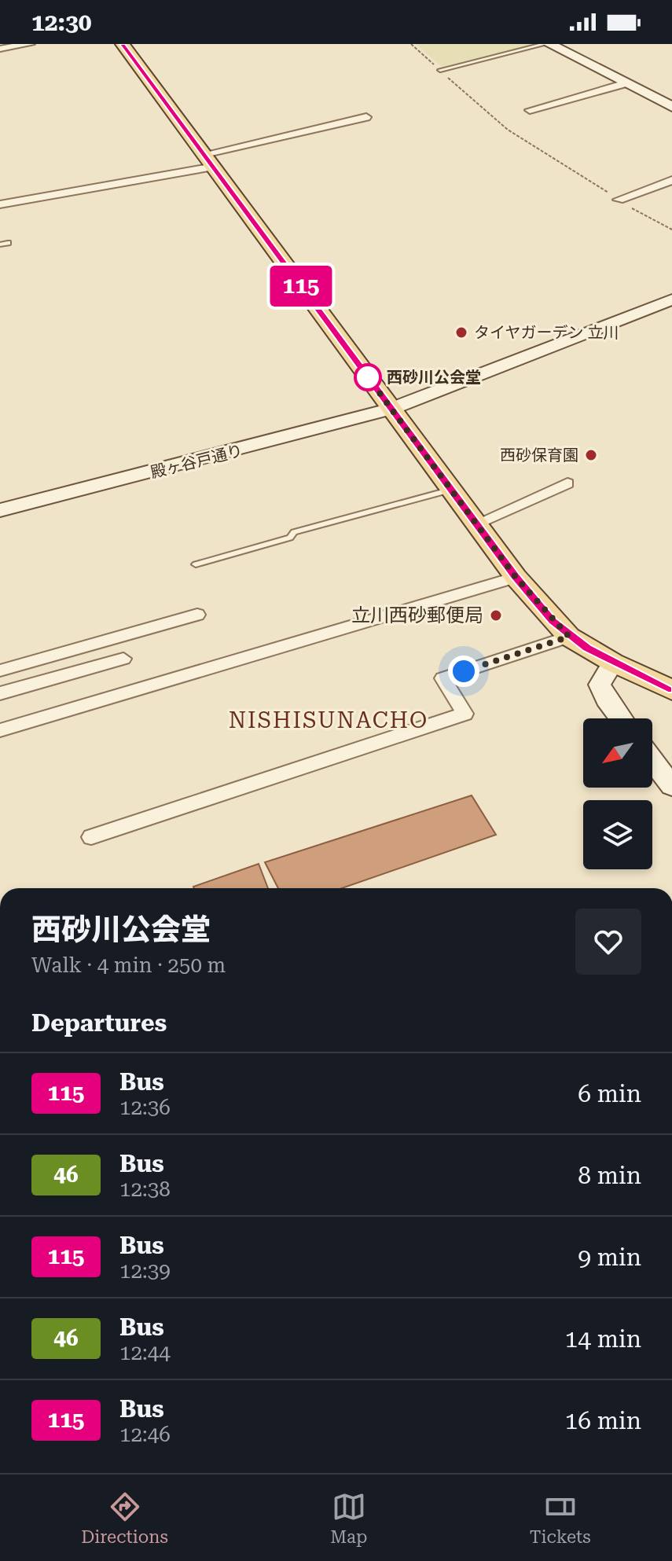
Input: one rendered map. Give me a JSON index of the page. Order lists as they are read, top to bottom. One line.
{"streets":{"street":["殿ヶ谷戸通り"]},"districts":["NISHISUNACHO"],"places":["タイヤガーデン 立川","西砂川公会堂","西砂保育園","立川西砂郵便局"],"lines":["bus line 115"],"north":"bottom left","page":{"status":"12:30","on_map":"115","heading":[["西砂川公会堂","Walk · 4 min · 250 m"],"Departures"],"list":[{"mark":"115","name":"Bus","note":"12:36","value":"6 min"},{"mark":"46","name":"Bus","note":"12:38","value":"8 min"},{"mark":"115","name":"Bus","note":"12:39","value":"9 min"},{"mark":"46","name":"Bus","note":"12:44","value":"14 min"},{"mark":"115","name":"Bus","note":"12:46","value":"16 min"}],"tabs":["Directions","Map","Tickets"]}}
